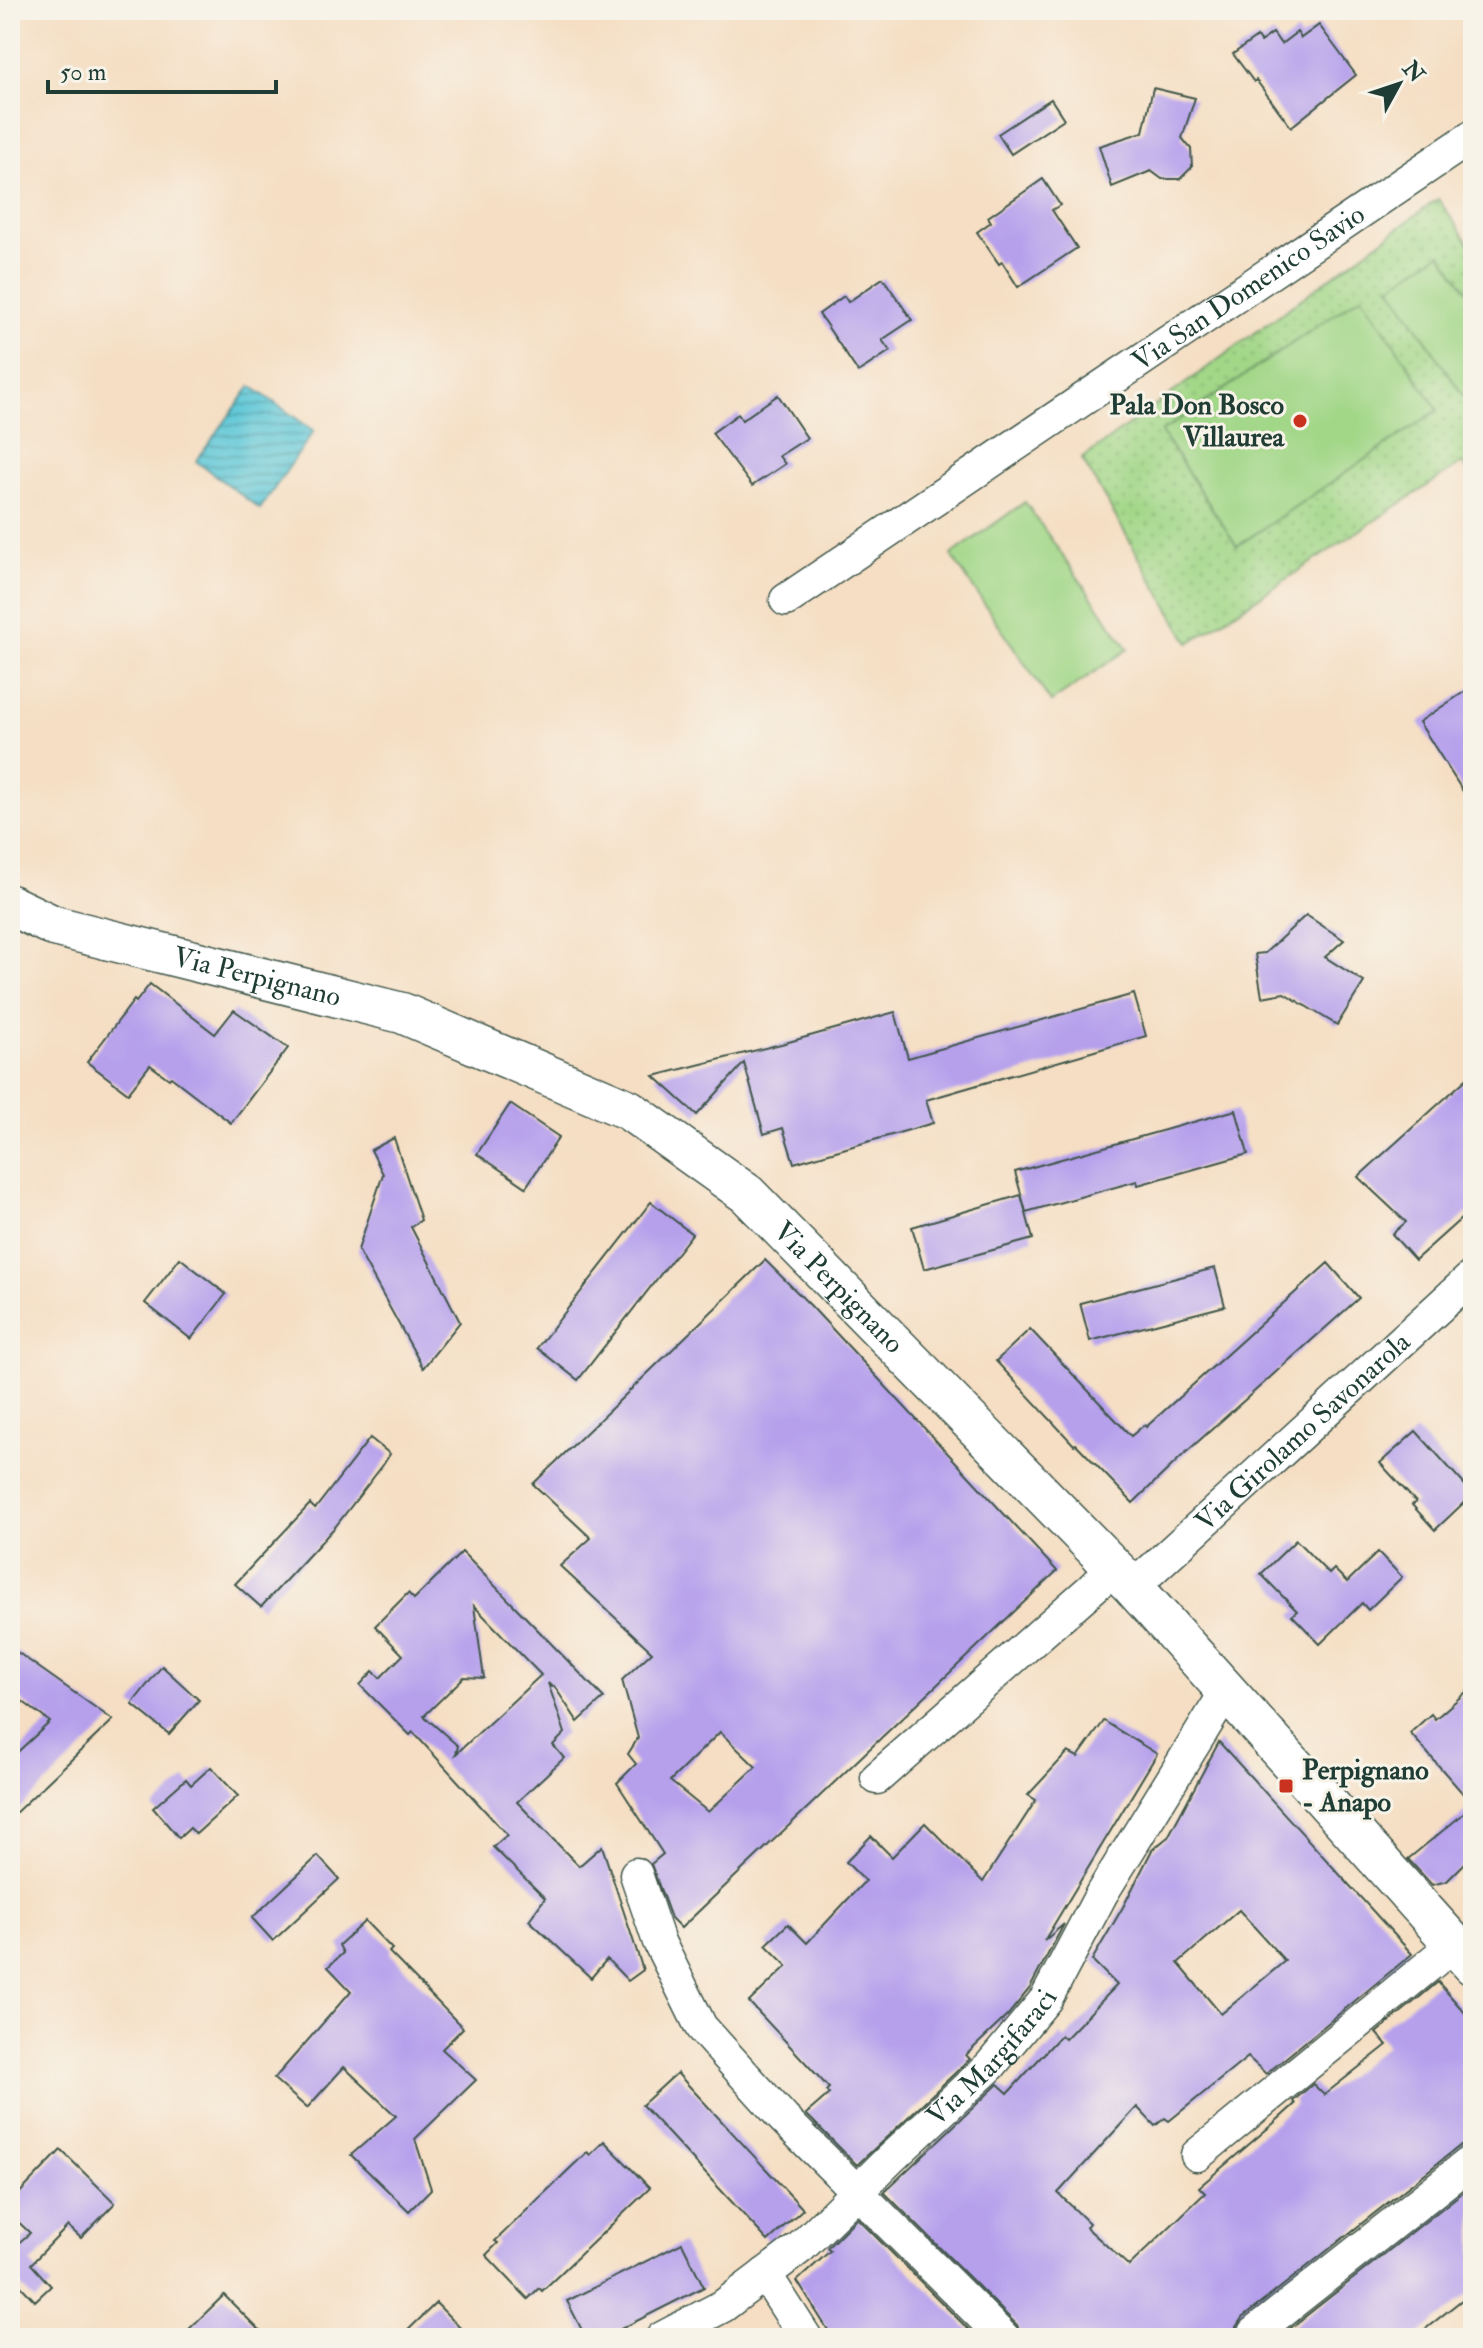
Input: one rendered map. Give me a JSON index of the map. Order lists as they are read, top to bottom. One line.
{"streets":{"street":["Via San Domenico Savio","Via Perpignano","Via Girolamo Savonarola","Via Margifaraci"]},"crossings":[["Via Perpignano","Via Girolamo Savonarola"],["Via Perpignano","Via Margifaraci"]],"places":{"other":["Pala Don Bosco Villaurea"],"transit":["Perpignano - Anapo"]},"scale_bar":"50 m","north":"top right"}
